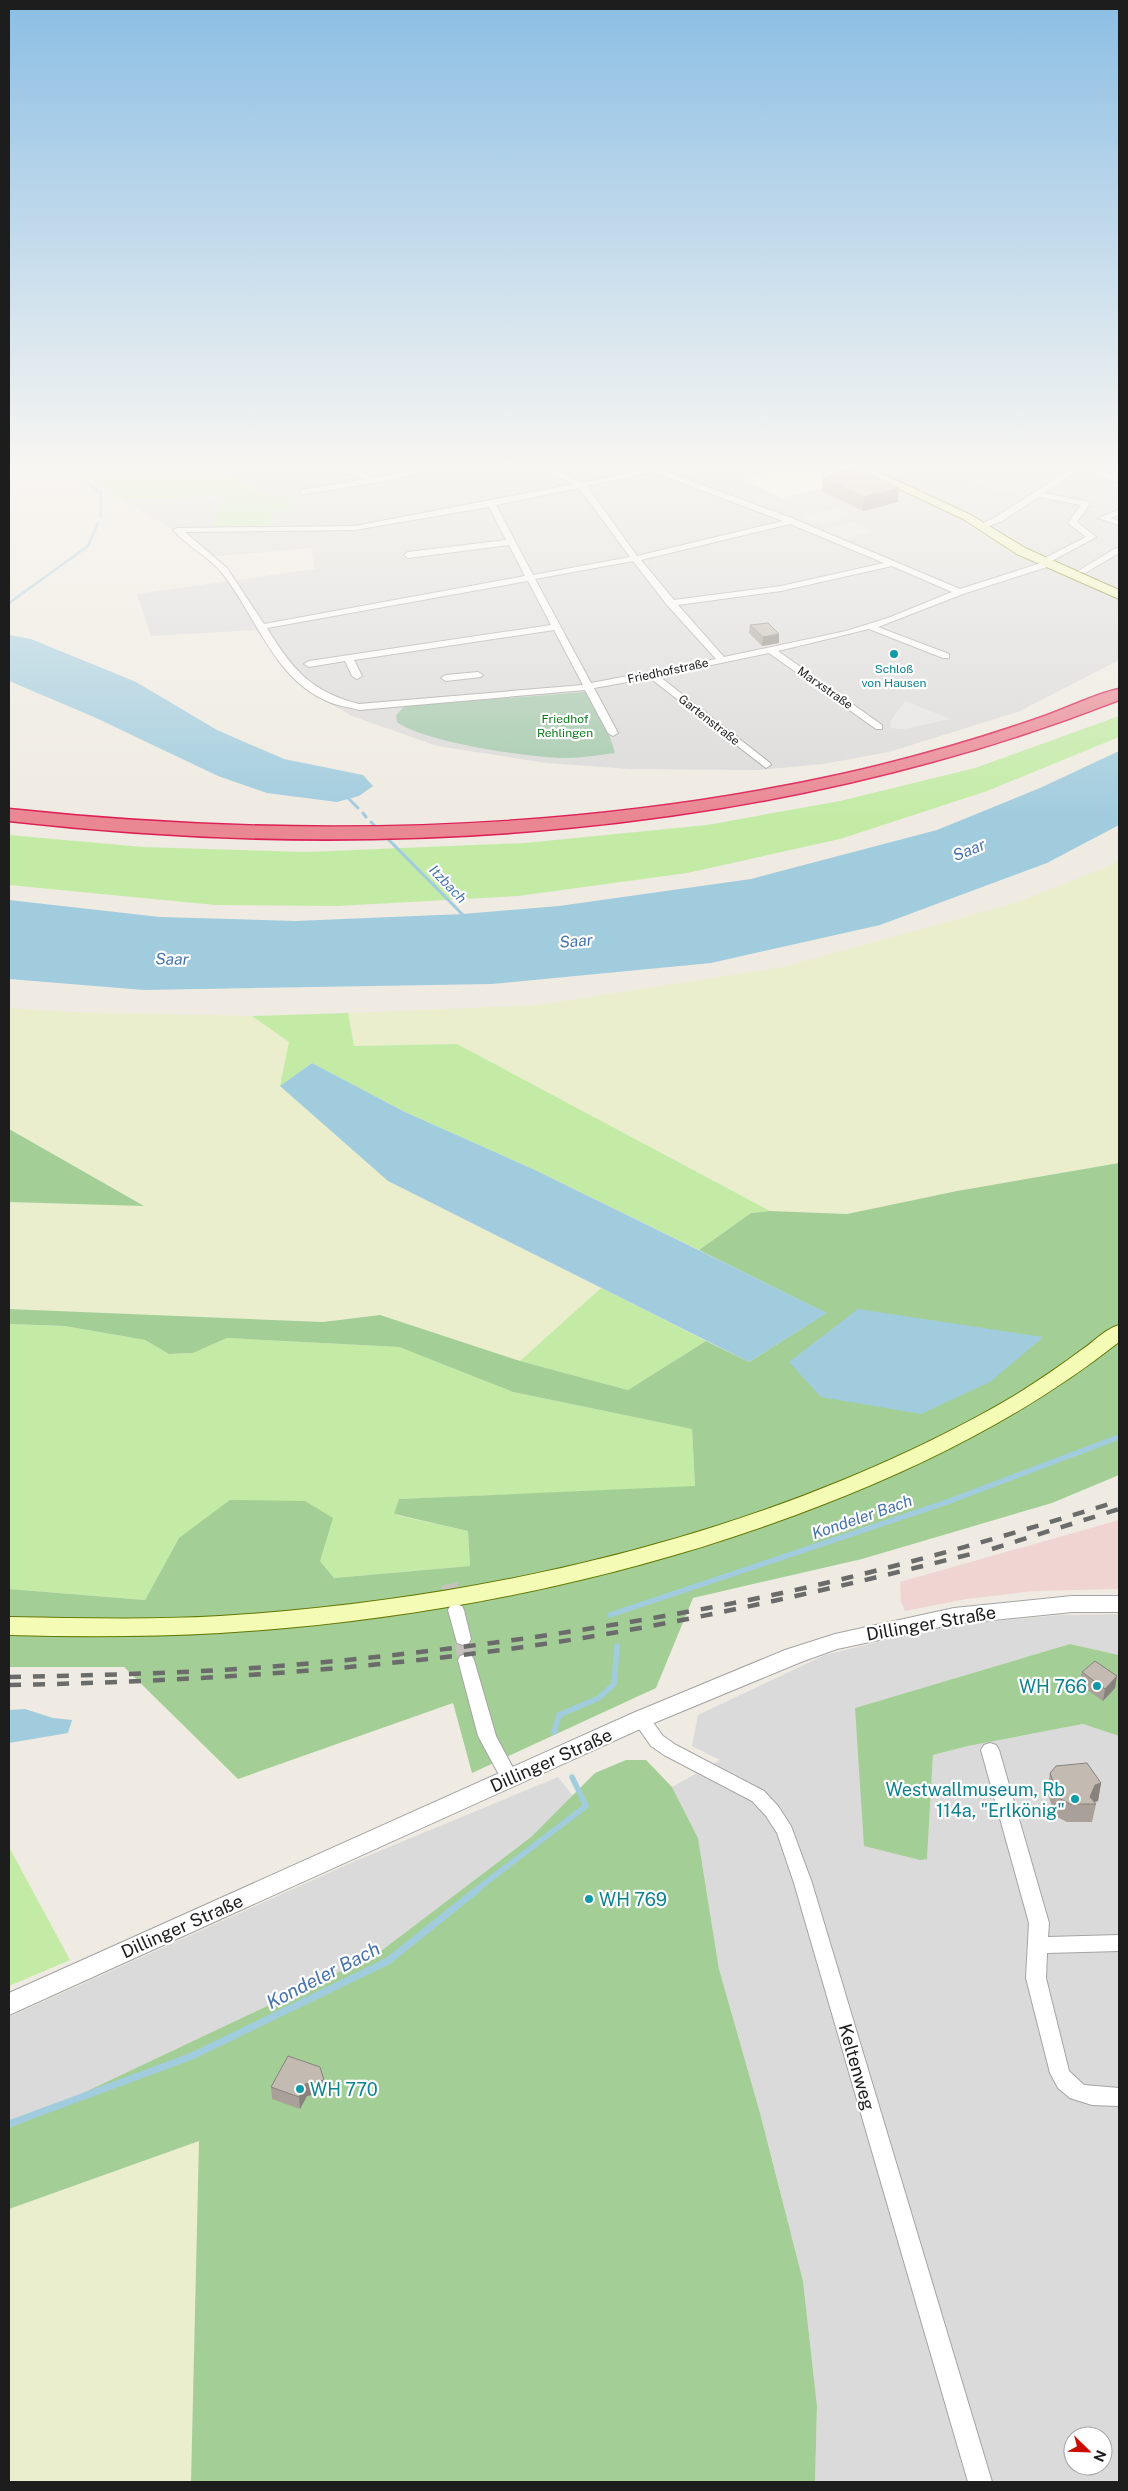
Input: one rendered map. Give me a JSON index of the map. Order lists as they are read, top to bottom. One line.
{"streets":{"street":["Friedhofstraße","Marxstraße","Gartenstraße","Dillinger Straße","Keltenweg"]},"crossings":[["Friedhofstraße","Marxstraße"],["Friedhofstraße","Gartenstraße"],["Dillinger Straße","Keltenweg"]],"water":["Saar","Itzbach","Kondeler Bach"],"parks":["Friedhof Rehlingen"],"places":["Schloß von Hausen","WH 766","Westwallmuseum, Rb 114a, \"Erlkönig\"","WH 769","WH 770"],"north":"bottom right"}
